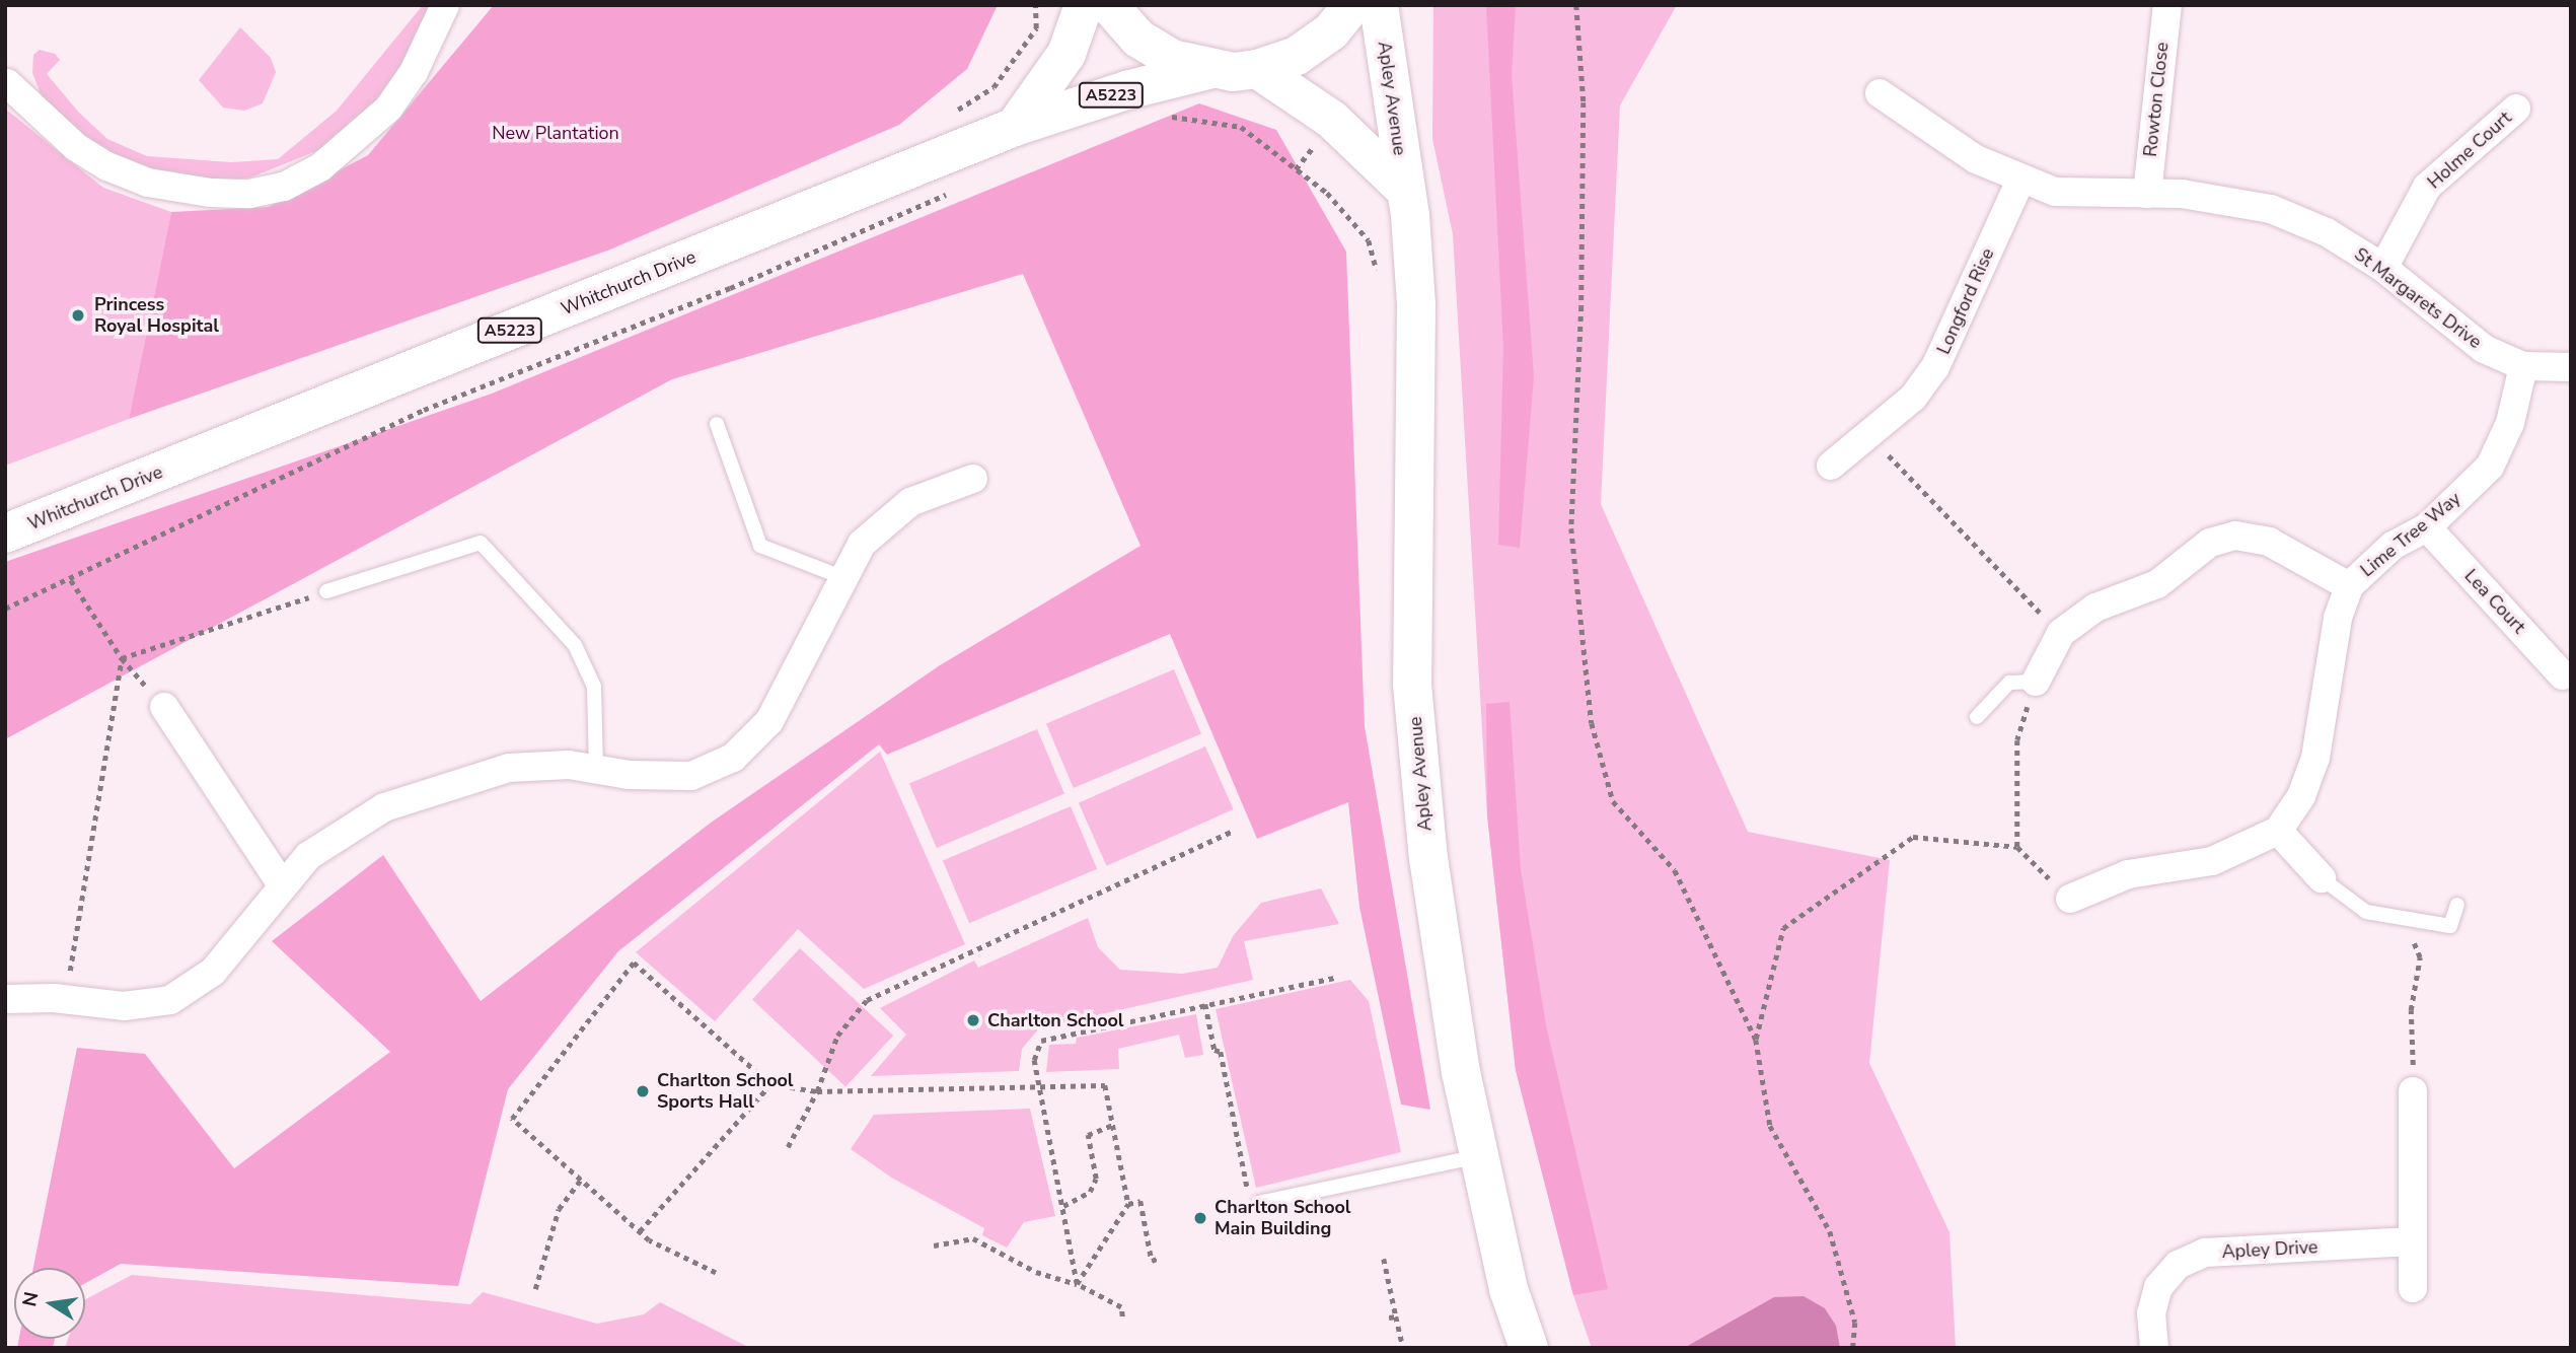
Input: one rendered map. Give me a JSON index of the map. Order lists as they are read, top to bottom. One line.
{"streets":{"main road":["A5223","Apley Avenue","Whitchurch Drive"],"street":["Rowton Close","Holme Court","St Margarets Drive","Longford Rise","Lime Tree Way","Lea Court","Apley Drive"]},"crossings":[["A5223","Whitchurch Drive"],["Apley Avenue","Whitchurch Drive"],["Rowton Close","St Margarets Drive"],["Holme Court","St Margarets Drive"],["St Margarets Drive","Longford Rise"],["St Margarets Drive","Lime Tree Way"],["Lime Tree Way","Lea Court"]],"parks":["New Plantation"],"places":["Princess Royal Hospital","Charlton School","Charlton School Sports Hall","Charlton School Main Building"],"north":"left"}
